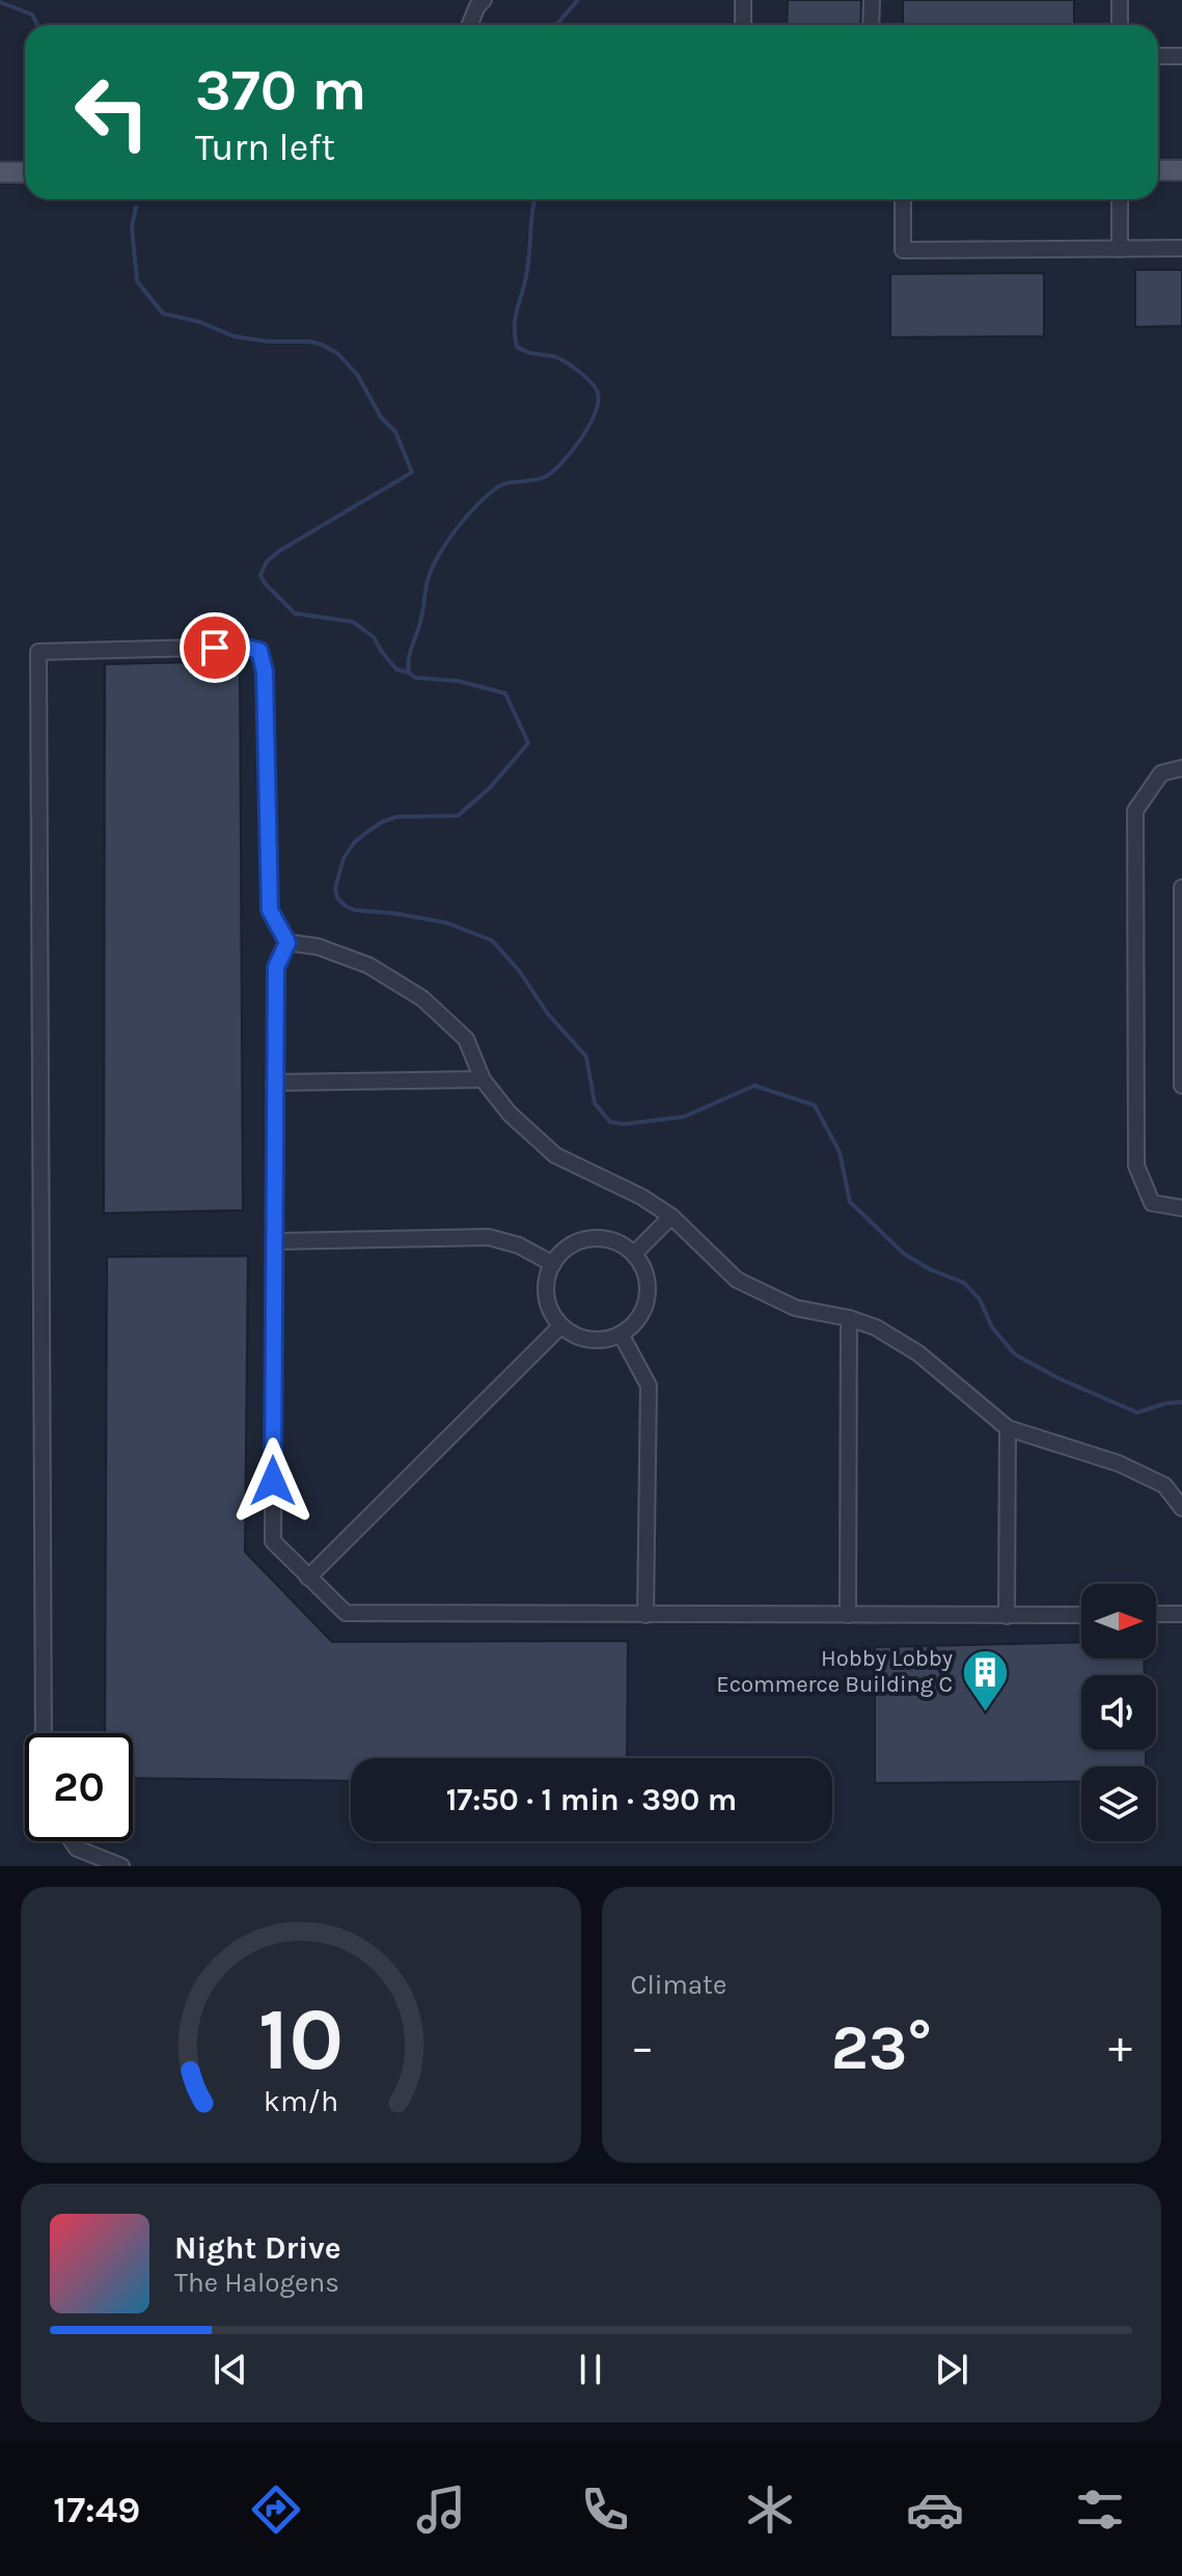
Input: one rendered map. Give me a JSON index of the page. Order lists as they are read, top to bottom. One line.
{"places":{"building":["Hobby Lobby Ecommerce Building C"]},"north":"right","page":{"turn":["370 m","Turn left"],"limit":"20","trip":"17:50 · 1 min · 390 m","tile":"Climate","heat":["−","23°","+"],"song":["Night Drive","The Halogens"],"tabs":"17:49","gauge":["10","km/h"]}}
